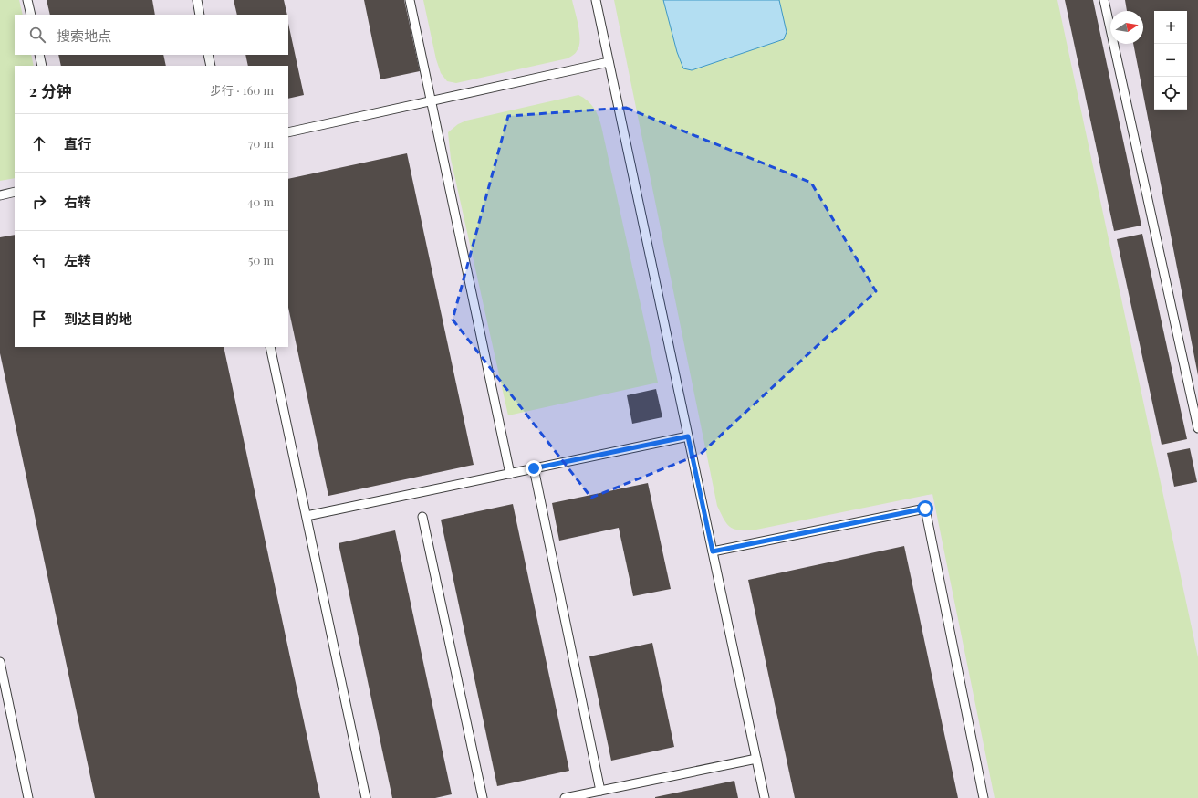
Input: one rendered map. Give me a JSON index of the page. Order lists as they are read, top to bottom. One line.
{"north":"right","page":{"map_buttons":["+","−"],"search":"搜索地点","heading":["2 分钟","步行 · 160 m"],"list":[["直行","70 m"],["右转","40 m"],["左转","50 m"],"到达目的地"]}}
